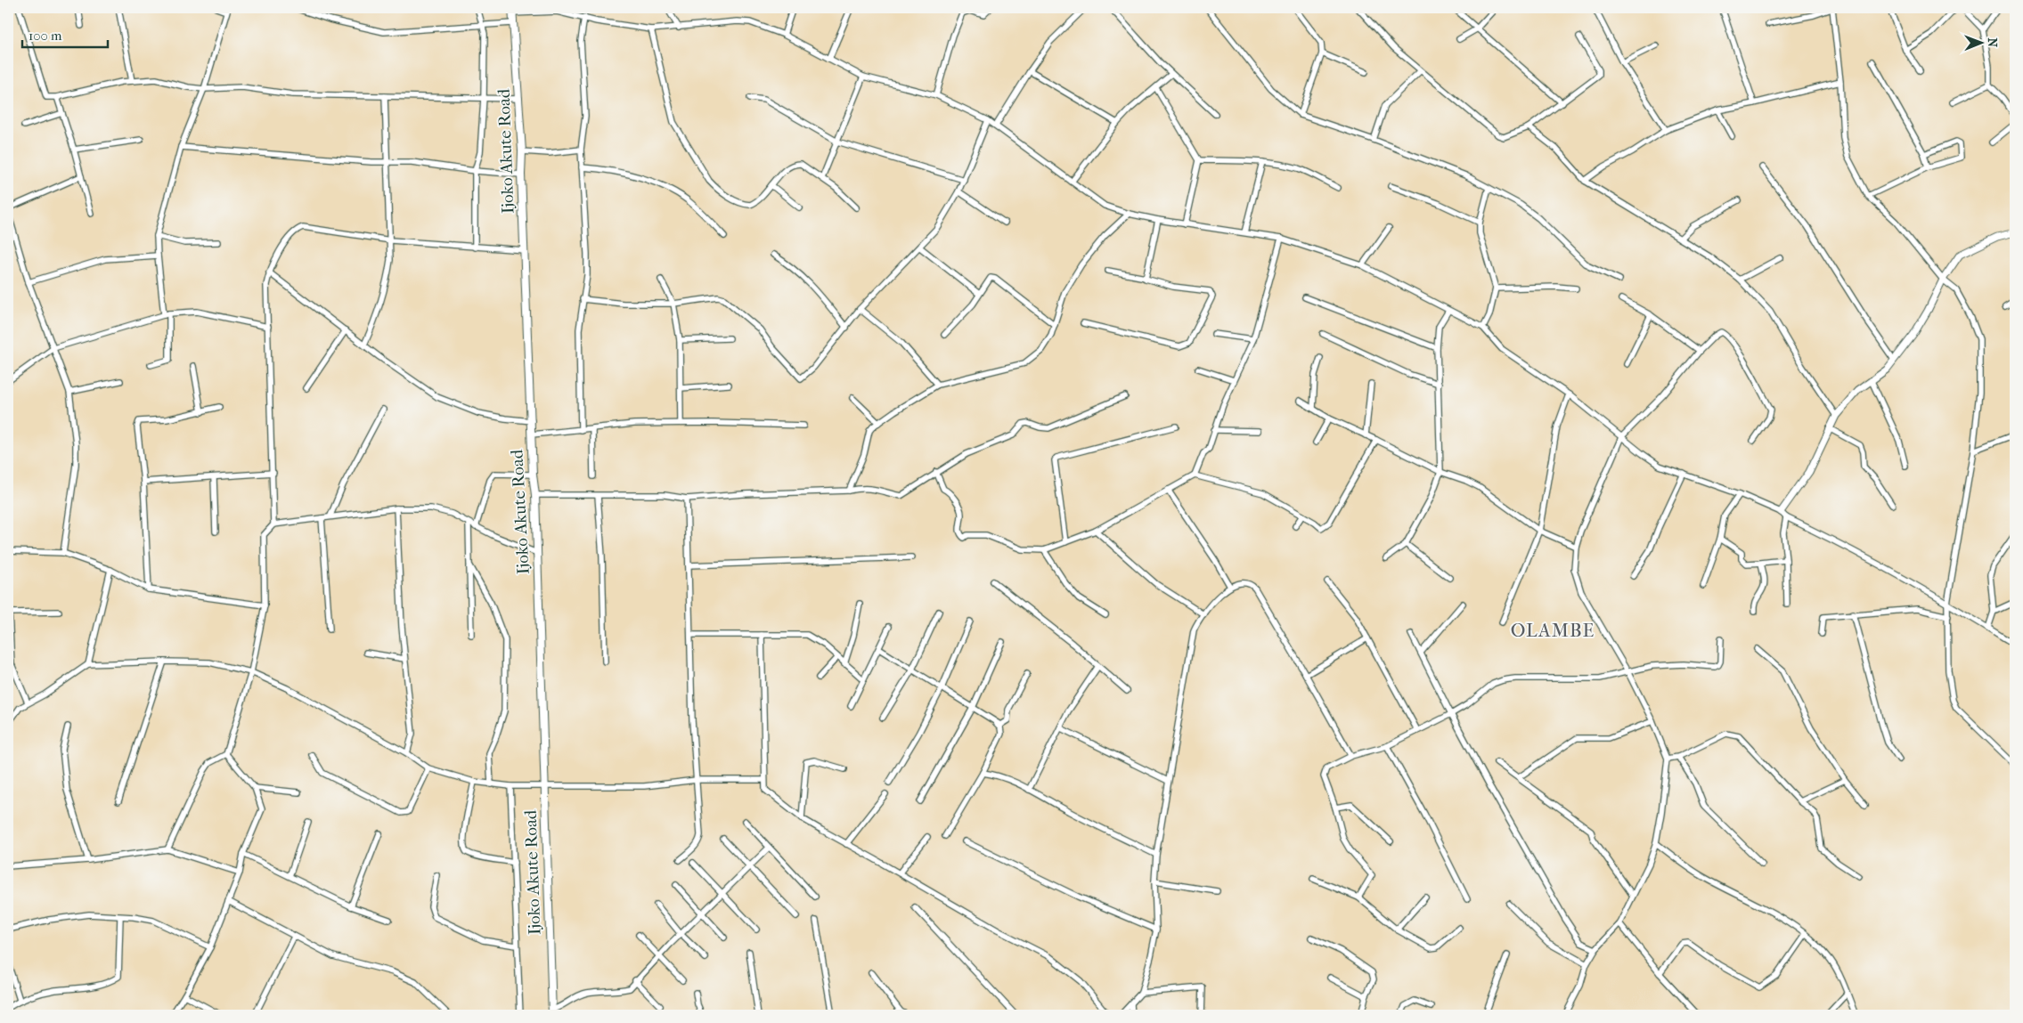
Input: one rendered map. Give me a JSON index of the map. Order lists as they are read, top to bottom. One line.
{"streets":{"main road":["Ijoko Akute Road"]},"districts":["OLAMBE"],"scale_bar":"100 m","north":"right"}
